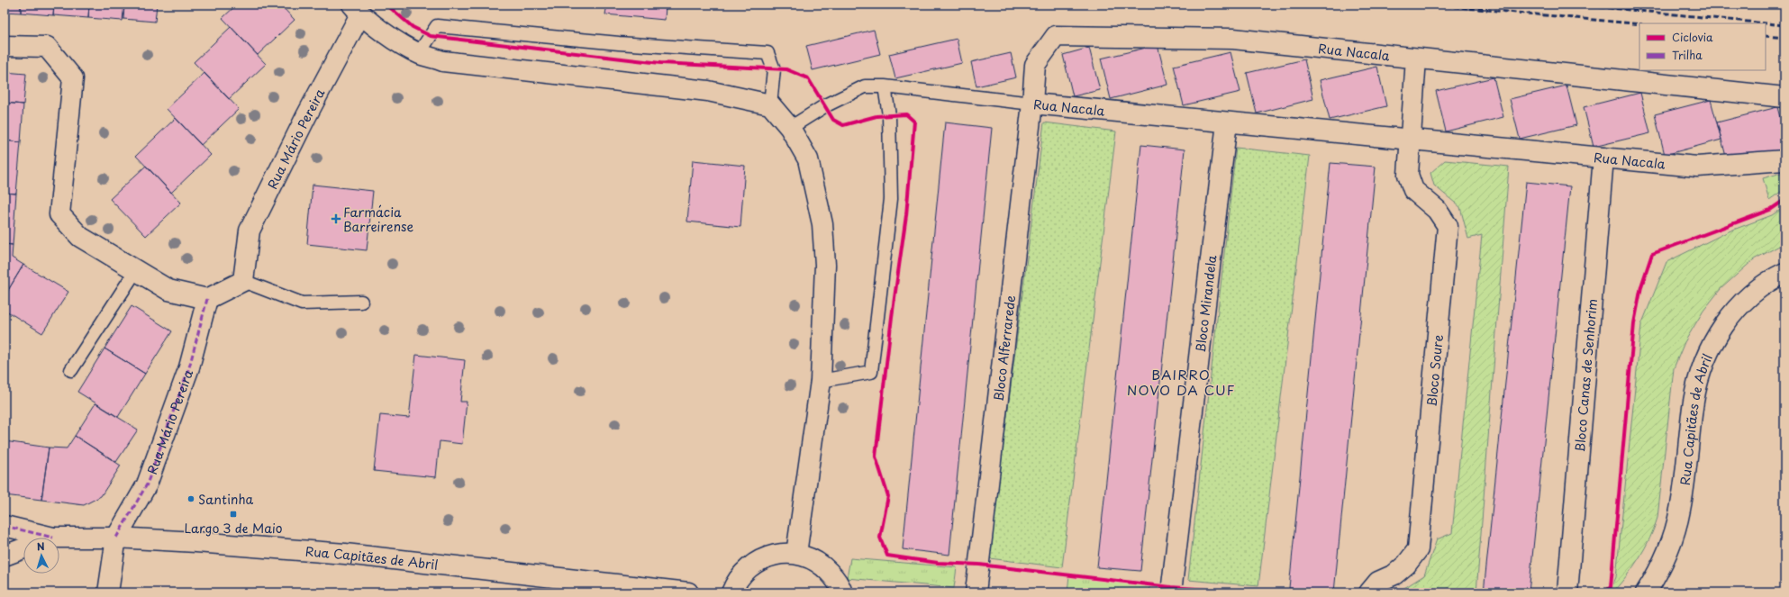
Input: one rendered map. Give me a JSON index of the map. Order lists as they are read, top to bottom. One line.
{"streets":{"street":["Rua Nacala","Rua Mário Pereira","Bloco Mirandela","Bloco Alferrarede","Bloco Soure","Bloco Canas de Senhorim","Rua Capitães de Abril"]},"crossings":[["Rua Nacala","Bloco Mirandela"],["Rua Nacala","Bloco Alferrarede"],["Rua Nacala","Bloco Soure"],["Rua Nacala","Bloco Canas de Senhorim"],["Rua Mário Pereira","Rua Capitães de Abril"]],"districts":["BAIRRO NOVO DA CUF"],"places":{"health":["Farmácia Barreirense"],"other":["Santinha"],"transit":["Largo 3 de Maio"]},"legend":["Ciclovia","Trilha"],"north":"top"}
